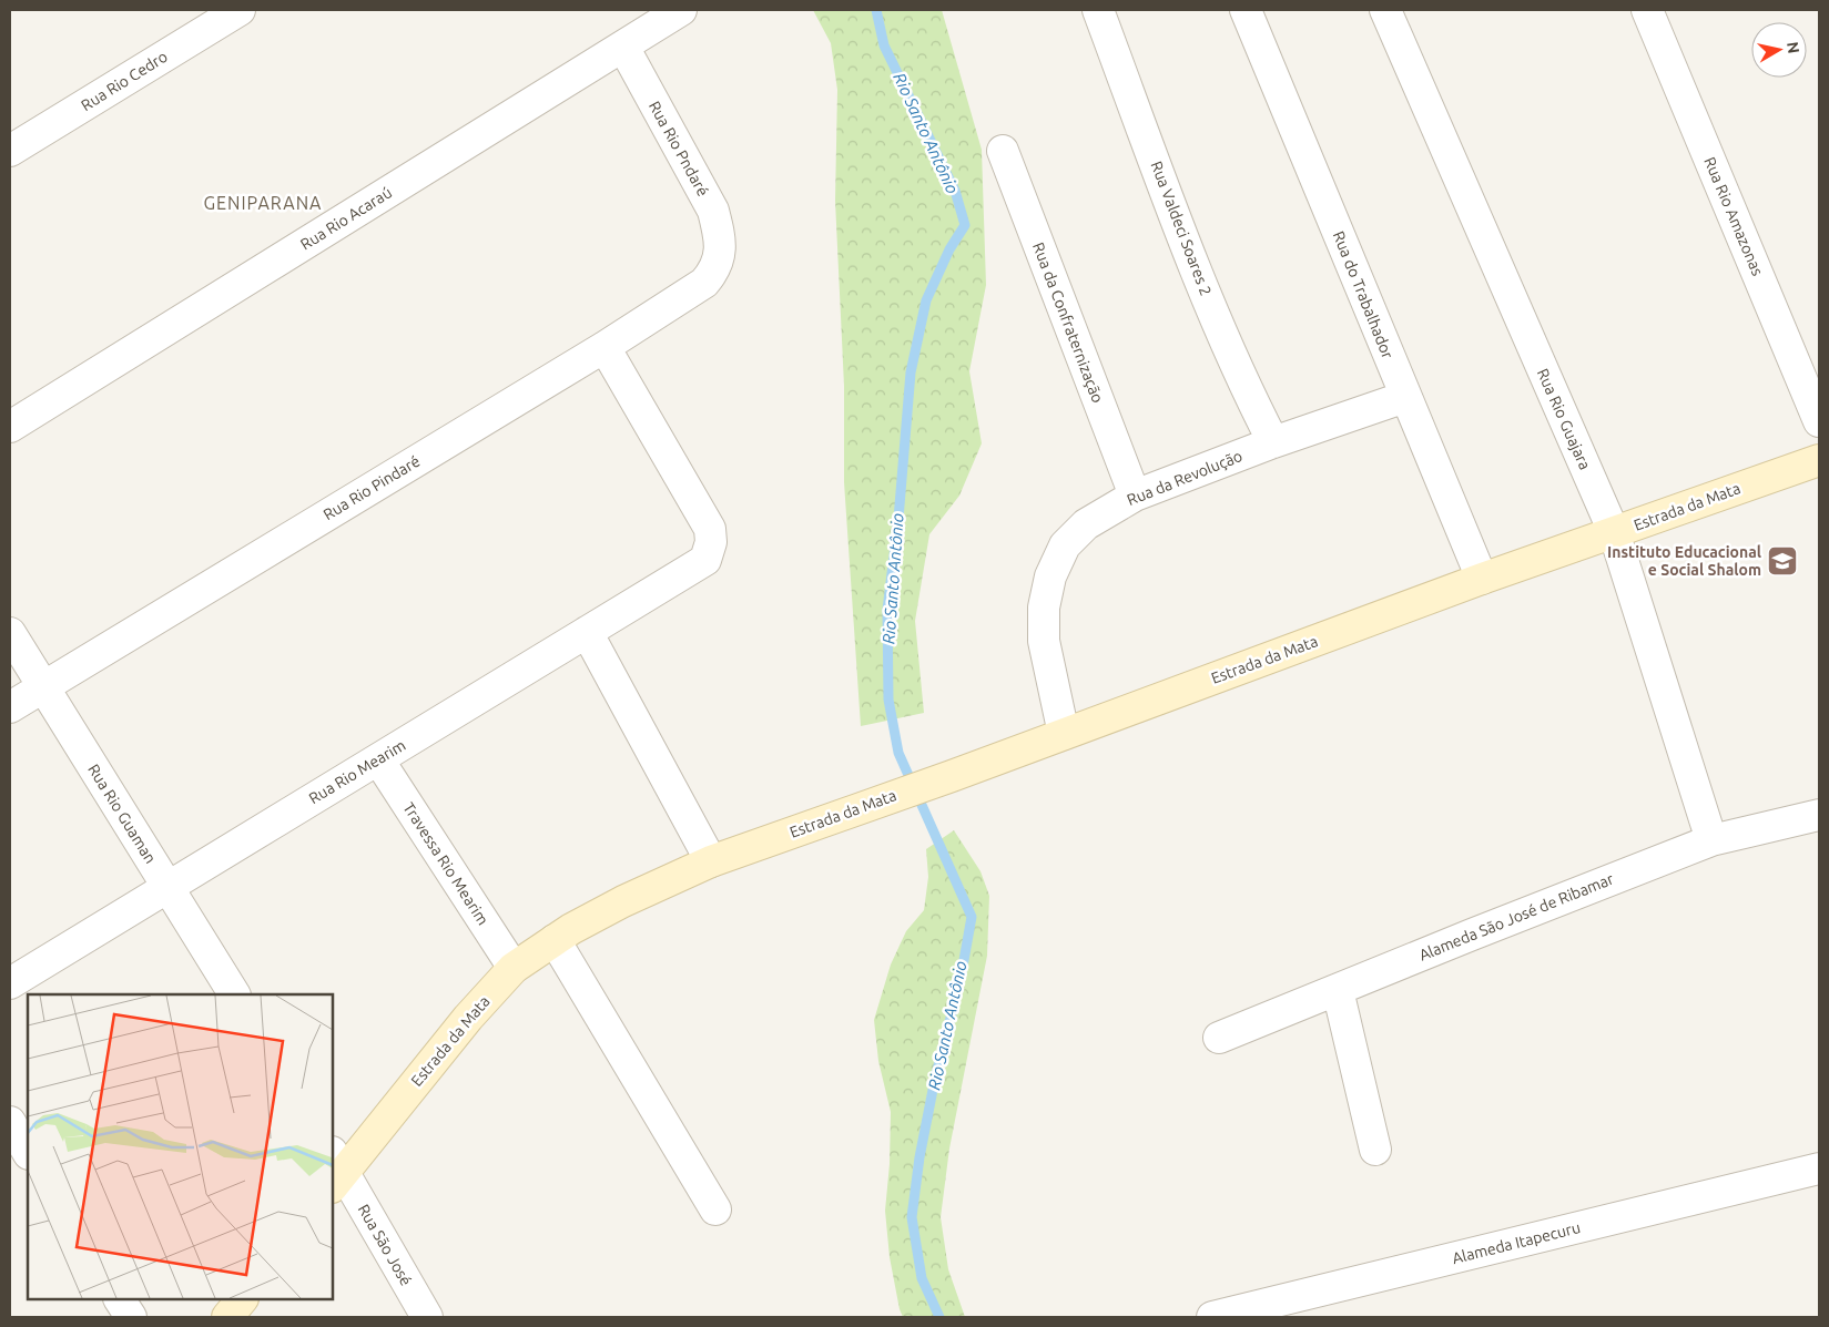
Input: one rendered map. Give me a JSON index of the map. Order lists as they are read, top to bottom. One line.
{"streets":{"main road":["Estrada da Mata"],"street":["Rua Rio Cedro","Rua Rio Pndaré","Rua Rio Amazonas","Rua Rio Acaraú","Rua Valdeci Soares 2","Rua do Trabalhador","Rua da Confraternização","Rua Rio Guajara","Rua da Revolução","Rua Rio Pindaré","Rua Rio Mearim","Rua Rio Guaman","Travessa Rio Mearim","Alameda São José de Ribamar","Alameda Itapecuru","Rua São José"]},"crossings":[["Rua Rio Pndaré","Rua Rio Acaraú"],["Rua Rio Pndaré","Rua Rio Pindaré"],["Rua Valdeci Soares 2","Rua da Revolução"],["Rua do Trabalhador","Rua da Revolução"],["Rua do Trabalhador","Estrada da Mata"],["Rua da Confraternização","Rua da Revolução"],["Rua Rio Guajara","Estrada da Mata"],["Rua Rio Guajara","Alameda São José de Ribamar"],["Rua da Revolução","Estrada da Mata"],["Rua Rio Pindaré","Rua Rio Mearim"],["Rua Rio Pindaré","Rua Rio Guaman"],["Estrada da Mata","Travessa Rio Mearim"],["Estrada da Mata","Rua São José"],["Rua Rio Mearim","Rua Rio Guaman"],["Rua Rio Mearim","Travessa Rio Mearim"]],"districts":["GENIPARANA"],"water":["Rio Santo Antônio"],"places":{"school or university":["Instituto Educacional e Social Shalom"]},"north":"right"}
